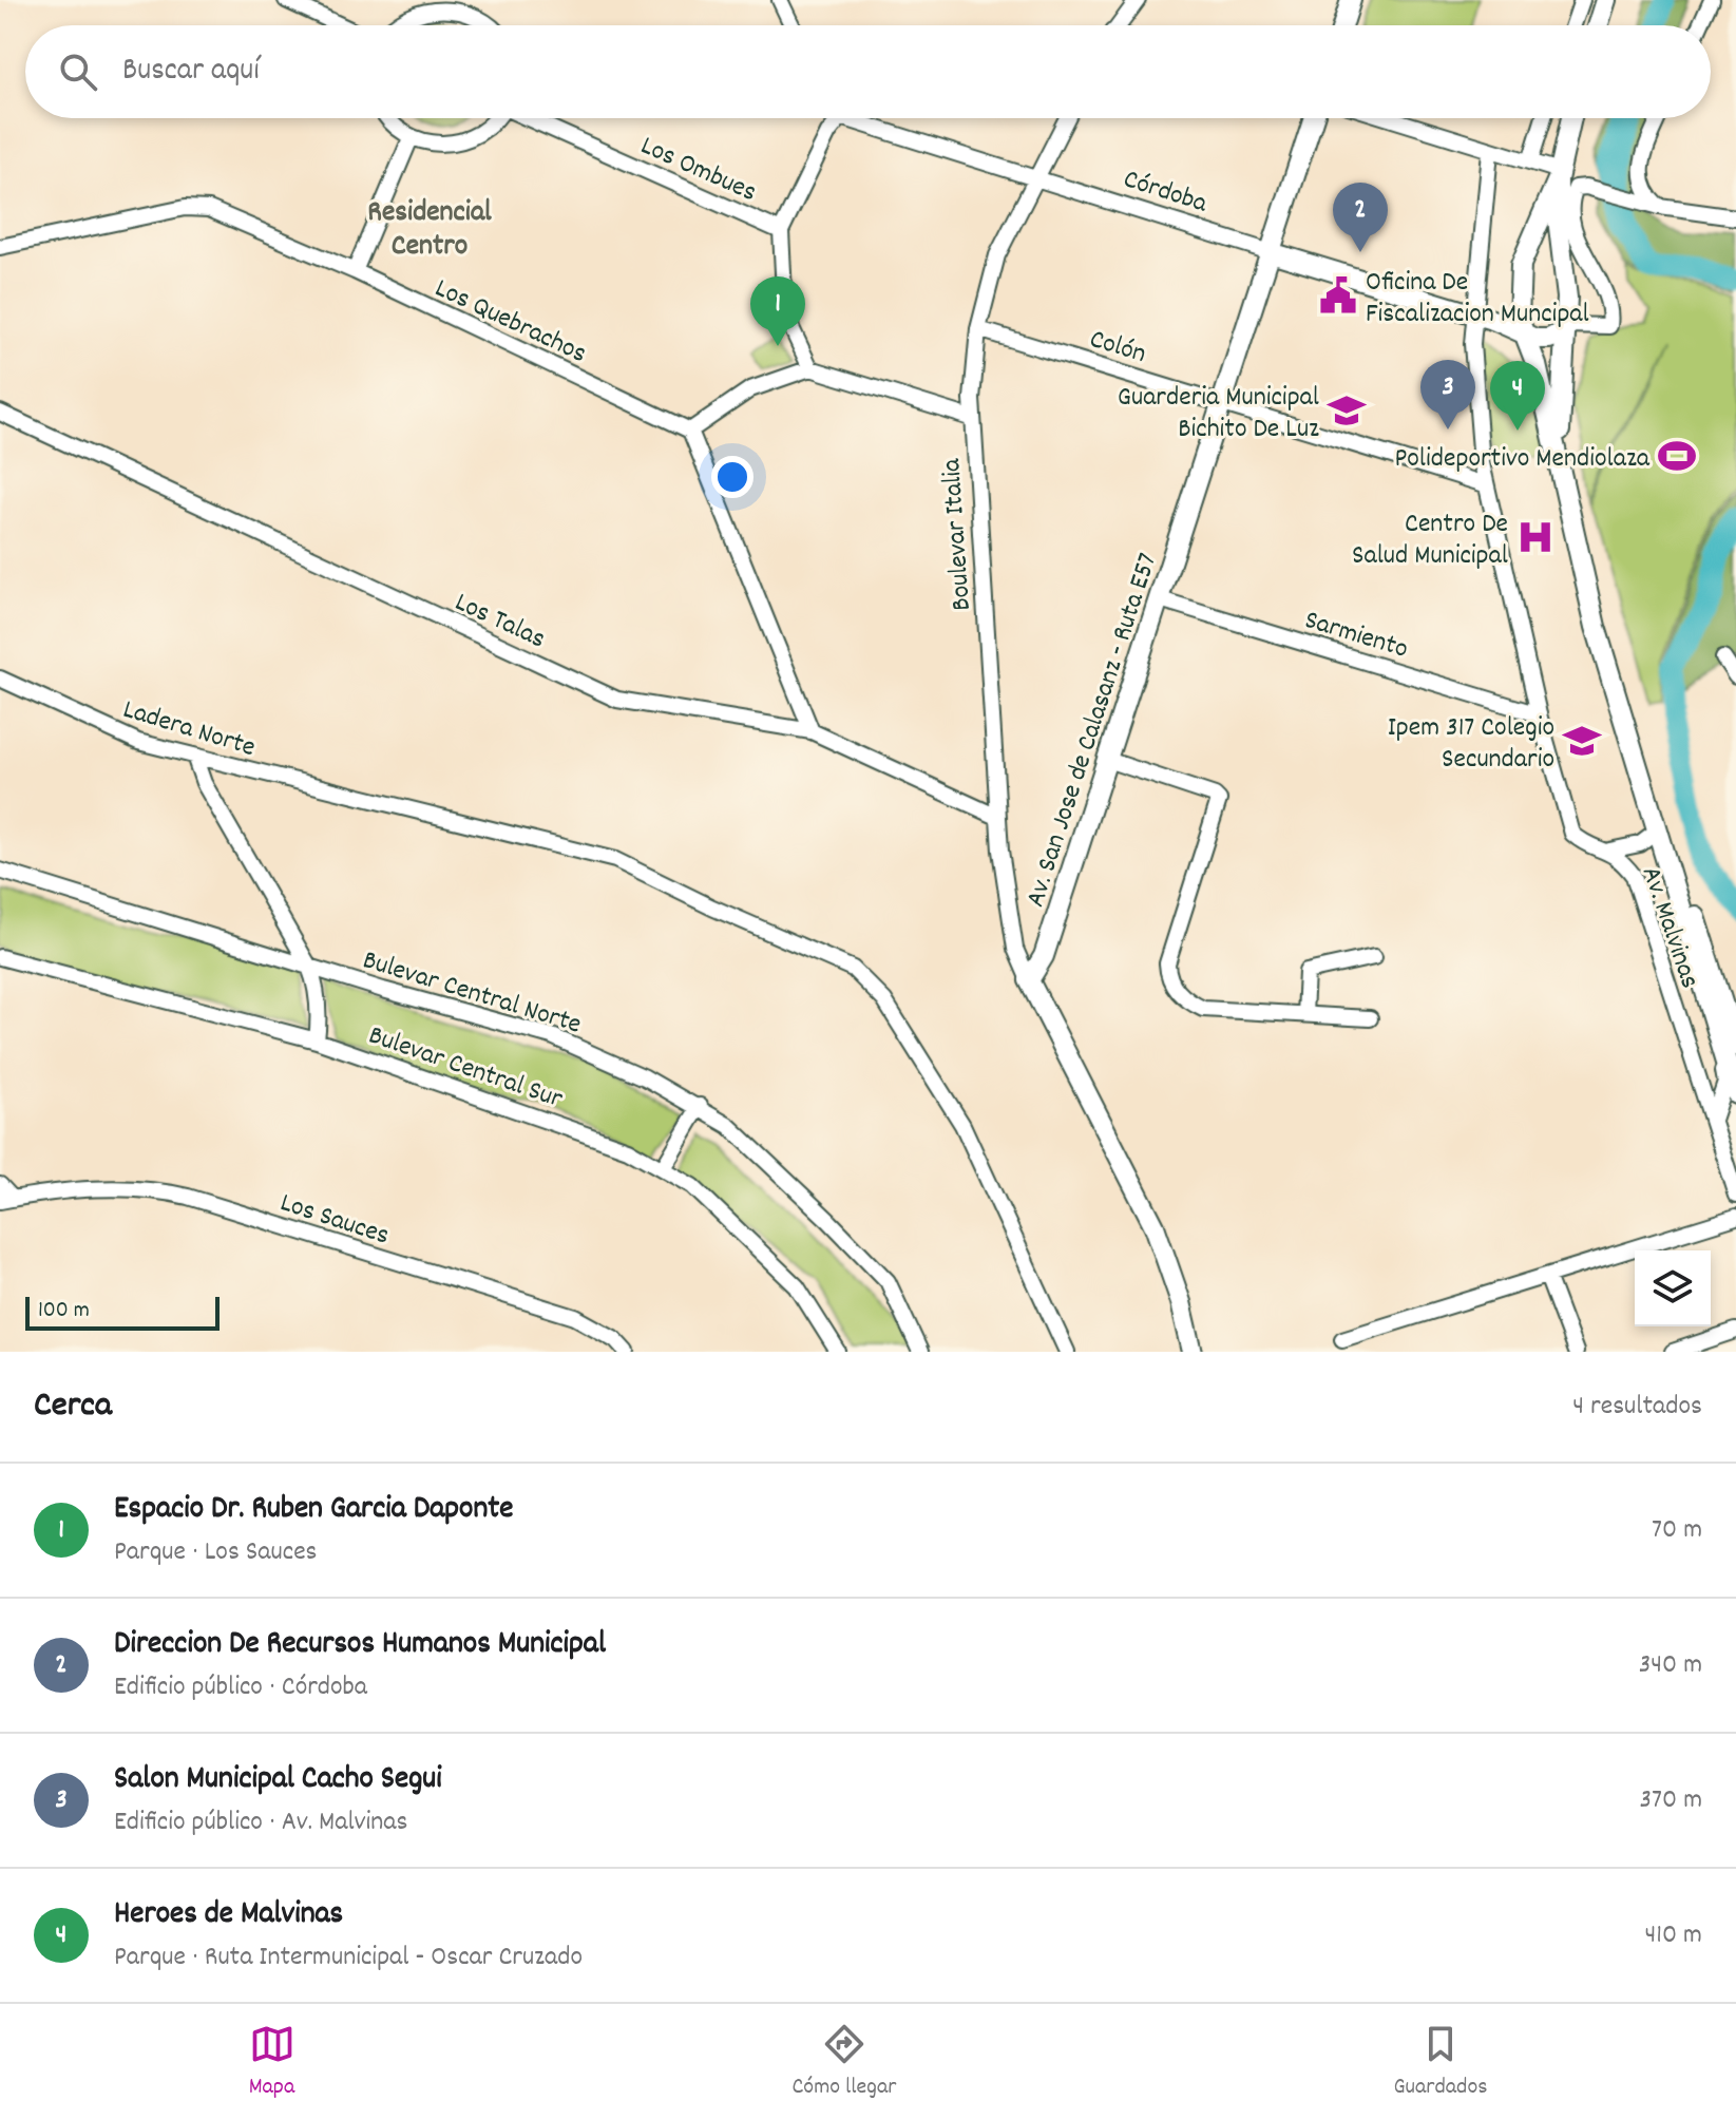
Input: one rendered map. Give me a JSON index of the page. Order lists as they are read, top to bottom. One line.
{"streets":{"main road":["Córdoba","Av. San Jose de Calasanz - Ruta E57"],"street":["Los Ombues","Los Quebrachos","Colón","Boulevar Italia","Los Talas","Sarmiento","Ladera Norte","Av. Malvinas","Bulevar Central Norte","Bulevar Central Sur","Los Sauces"]},"crossings":[["Córdoba","Boulevar Italia"],["Córdoba","Av. San Jose de Calasanz - Ruta E57"],["Córdoba","Av. Malvinas"],["Colón","Boulevar Italia"],["Colón","Av. San Jose de Calasanz - Ruta E57"],["Colón","Av. Malvinas"],["Boulevar Italia","Los Talas"],["Boulevar Italia","Av. San Jose de Calasanz - Ruta E57"],["Sarmiento","Av. San Jose de Calasanz - Ruta E57"],["Sarmiento","Av. Malvinas"]],"districts":["Residencial Centro"],"places":{"public building":["Oficina De Fiscalizacion Muncipal"],"school or university":["Guarderia Municipal Bichito De Luz","Ipem 317 Colegio Secundario"],"sports":["Polideportivo Mendiolaza"],"hospital":["Centro De Salud Municipal"]},"scale_bar":"100 m","page":{"search":"Buscar aquí","pins":["2","1","3","4"],"scale":"100 m","heading":["Cerca","4 resultados"],"list":[{"mark":"1","name":"Espacio Dr. Ruben Garcia Daponte","note":"Parque · Los Sauces","value":"70 m"},{"mark":"2","name":"Direccion De Recursos Humanos Municipal","note":"Edificio público · Córdoba","value":"340 m"},{"mark":"3","name":"Salon Municipal Cacho Segui","note":"Edificio público · Av. Malvinas","value":"370 m"},{"mark":"4","name":"Heroes de Malvinas","note":"Parque · Ruta Intermunicipal - Oscar Cruzado","value":"410 m"}],"nav":["Mapa","Cómo llegar","Guardados"]}}
